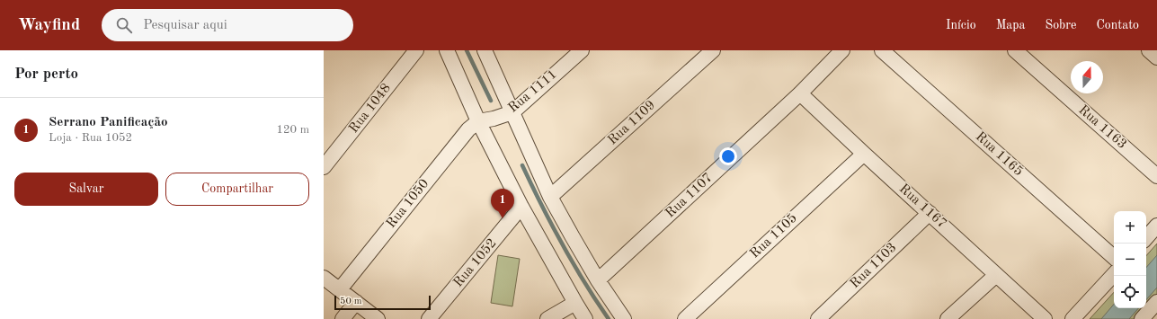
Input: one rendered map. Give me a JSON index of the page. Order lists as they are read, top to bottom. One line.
{"streets":{"street":["Rua 1111","Rua 1048","Rua 1109","Rua 1163","Rua 1165","Rua 1107","Rua 1050","Rua 1167","Rua 1105","Rua 1052","Rua 1103"]},"crossings":[["Rua 1111","Rua 1050"],["Rua 1107","Rua 1167"],["Rua 1167","Rua 1105"],["Rua 1167","Rua 1103"]],"scale_bar":"50 m","north":"top","page":{"header":"Wayfind","search":"Pesquisar aqui","nav":["Início","Mapa","Sobre","Contato"],"heading":"Por perto","list":[{"mark":"1","name":"Serrano Panificação","note":"Loja · Rua 1052","value":"120 m"}],"buttons":["Salvar","Compartilhar"],"pins":"1","map_buttons":["+","−"],"scale":"50 m"}}
